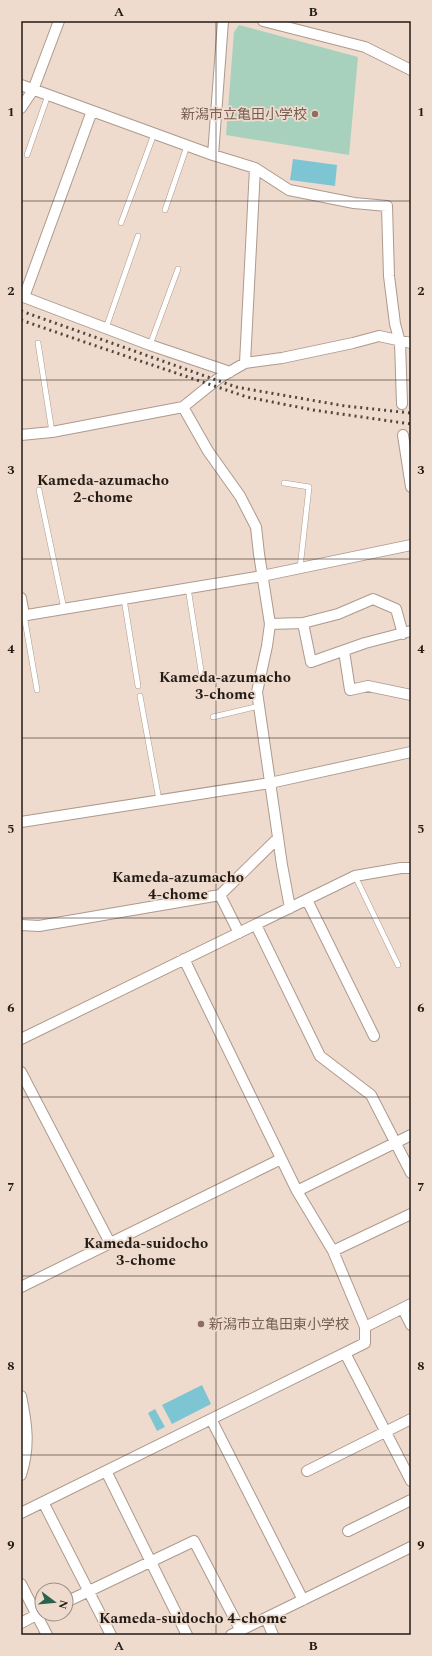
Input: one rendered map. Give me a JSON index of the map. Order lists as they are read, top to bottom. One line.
{"districts":["Kameda-azumacho 2-chome","Kameda-azumacho 3-chome","Kameda-azumacho 4-chome","Kameda-suidocho 3-chome","Kameda-suidocho 4-chome"],"places":["新潟市立亀田小学校","新潟市立亀田東小学校"],"north":"right","grid":{"columns":["A","B"],"rows":["1","2","3","4","5","6","7","8","9"]}}
